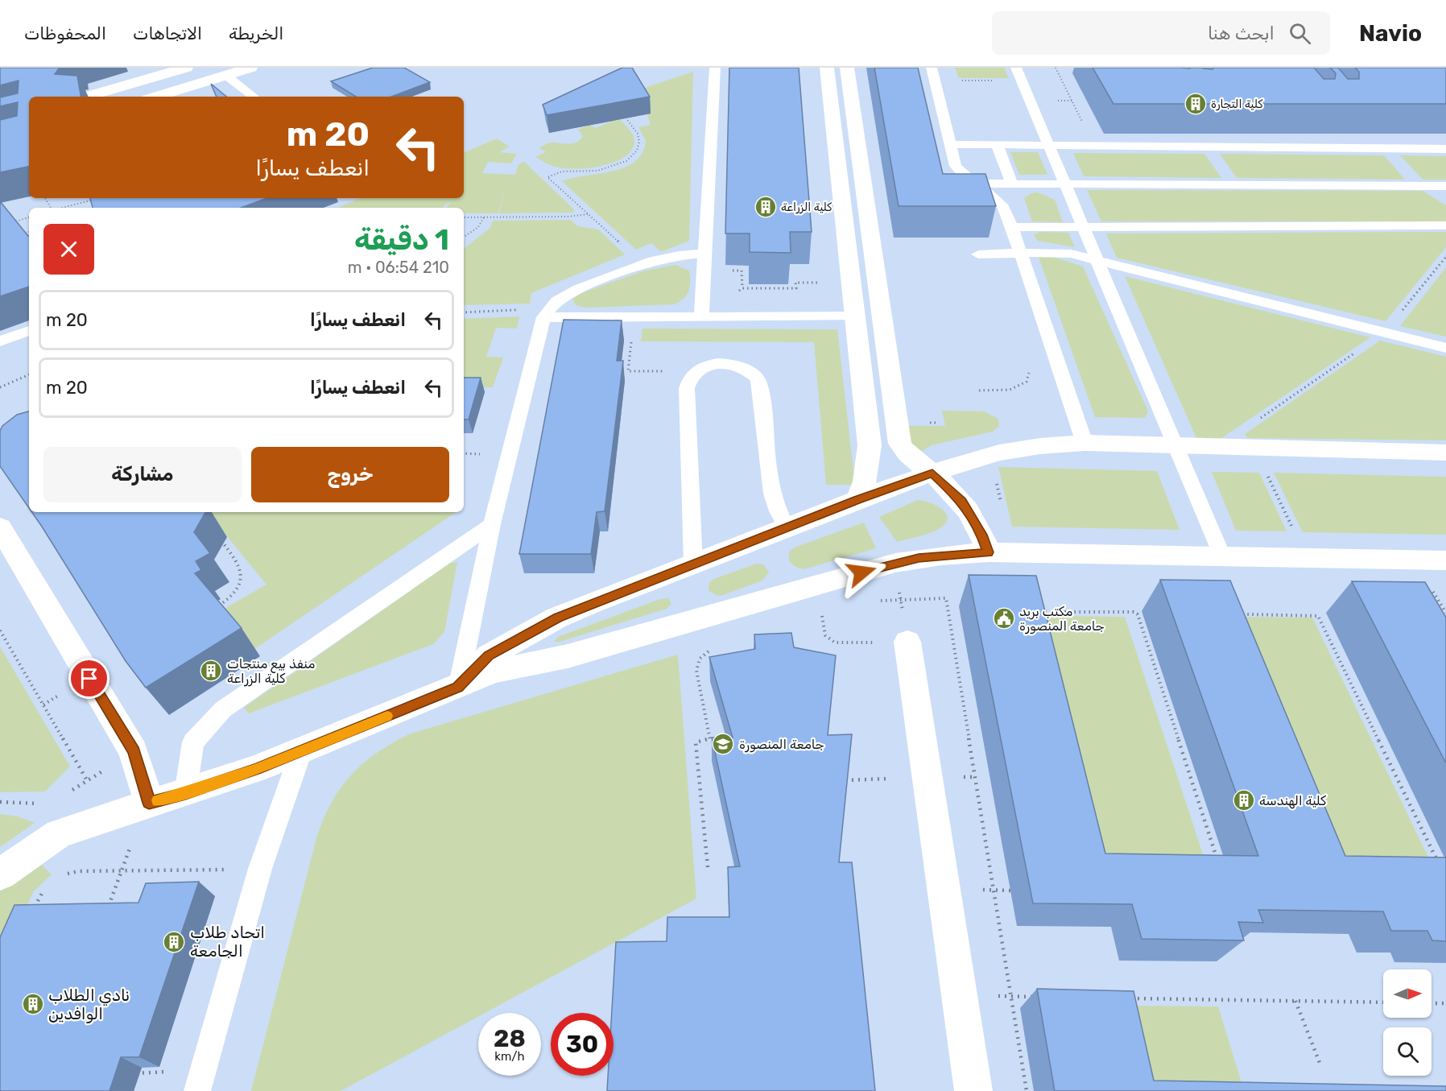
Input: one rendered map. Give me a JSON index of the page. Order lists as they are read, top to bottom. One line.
{"places":{"building":["كلية التجارة","كلية الزراعة","منفذ بيع منتجات كلية الزراعة","كلية الهندسة","اتحاد طلاب الجامعة","نادي الطلاب الوافدين"],"public building":["مكتب بريد جامعة المنصورة"],"school or university":["جامعة المنصورة"]},"north":"right","page":{"header":"Navio","search":"ابحث هنا","nav":["الخريطة","الاتجاهات","المحفوظات"],"turn":["20 m","انعطف يسارًا"],"heading":["1 دقيقة","210 m · 06:54"],"list":[{"name":"انعطف يسارًا","value":"20 m"},{"name":"انعطف يسارًا","value":"20 m"}],"buttons":["خروج","مشاركة"],"speed":"28 km/h","limit":"30"}}
